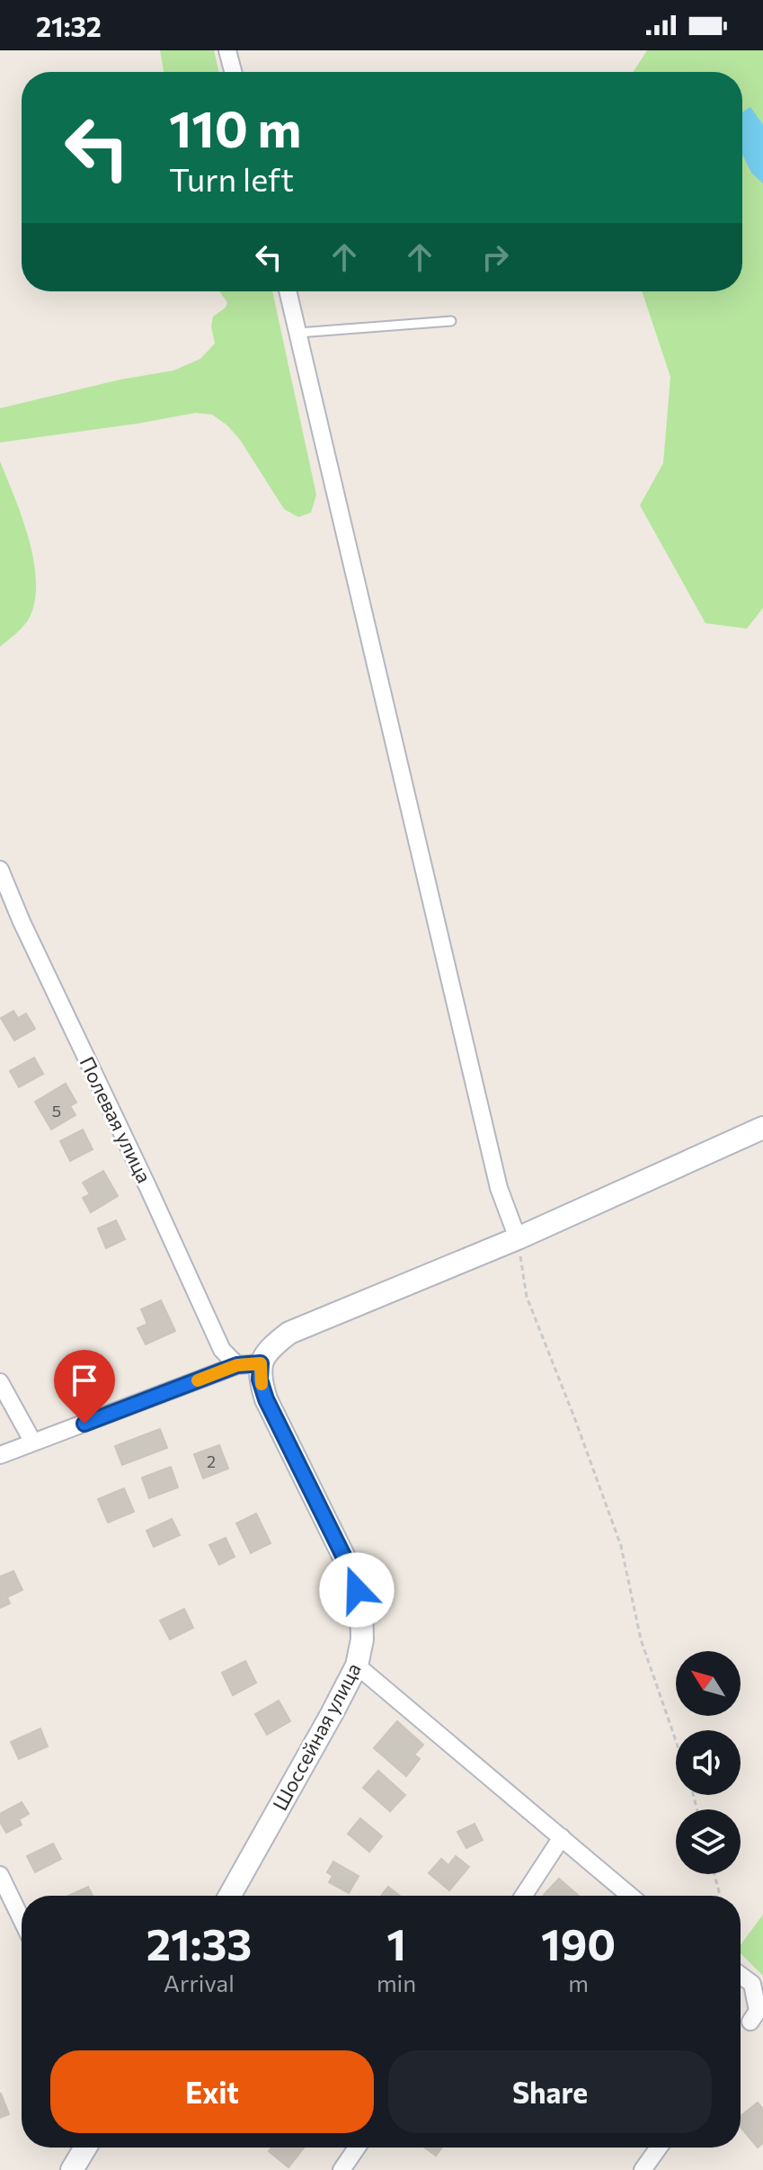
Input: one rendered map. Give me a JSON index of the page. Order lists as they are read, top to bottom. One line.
{"streets":{"main road":["Шоссейная улица"],"street":["Полевая улица"]},"house_numbers":["5","2"],"north":"top left","page":{"status":"21:32","turn":["110 m","Turn left"],"eta":["21:33","Arrival","1","min","190","m"],"buttons":["Exit","Share"]}}
